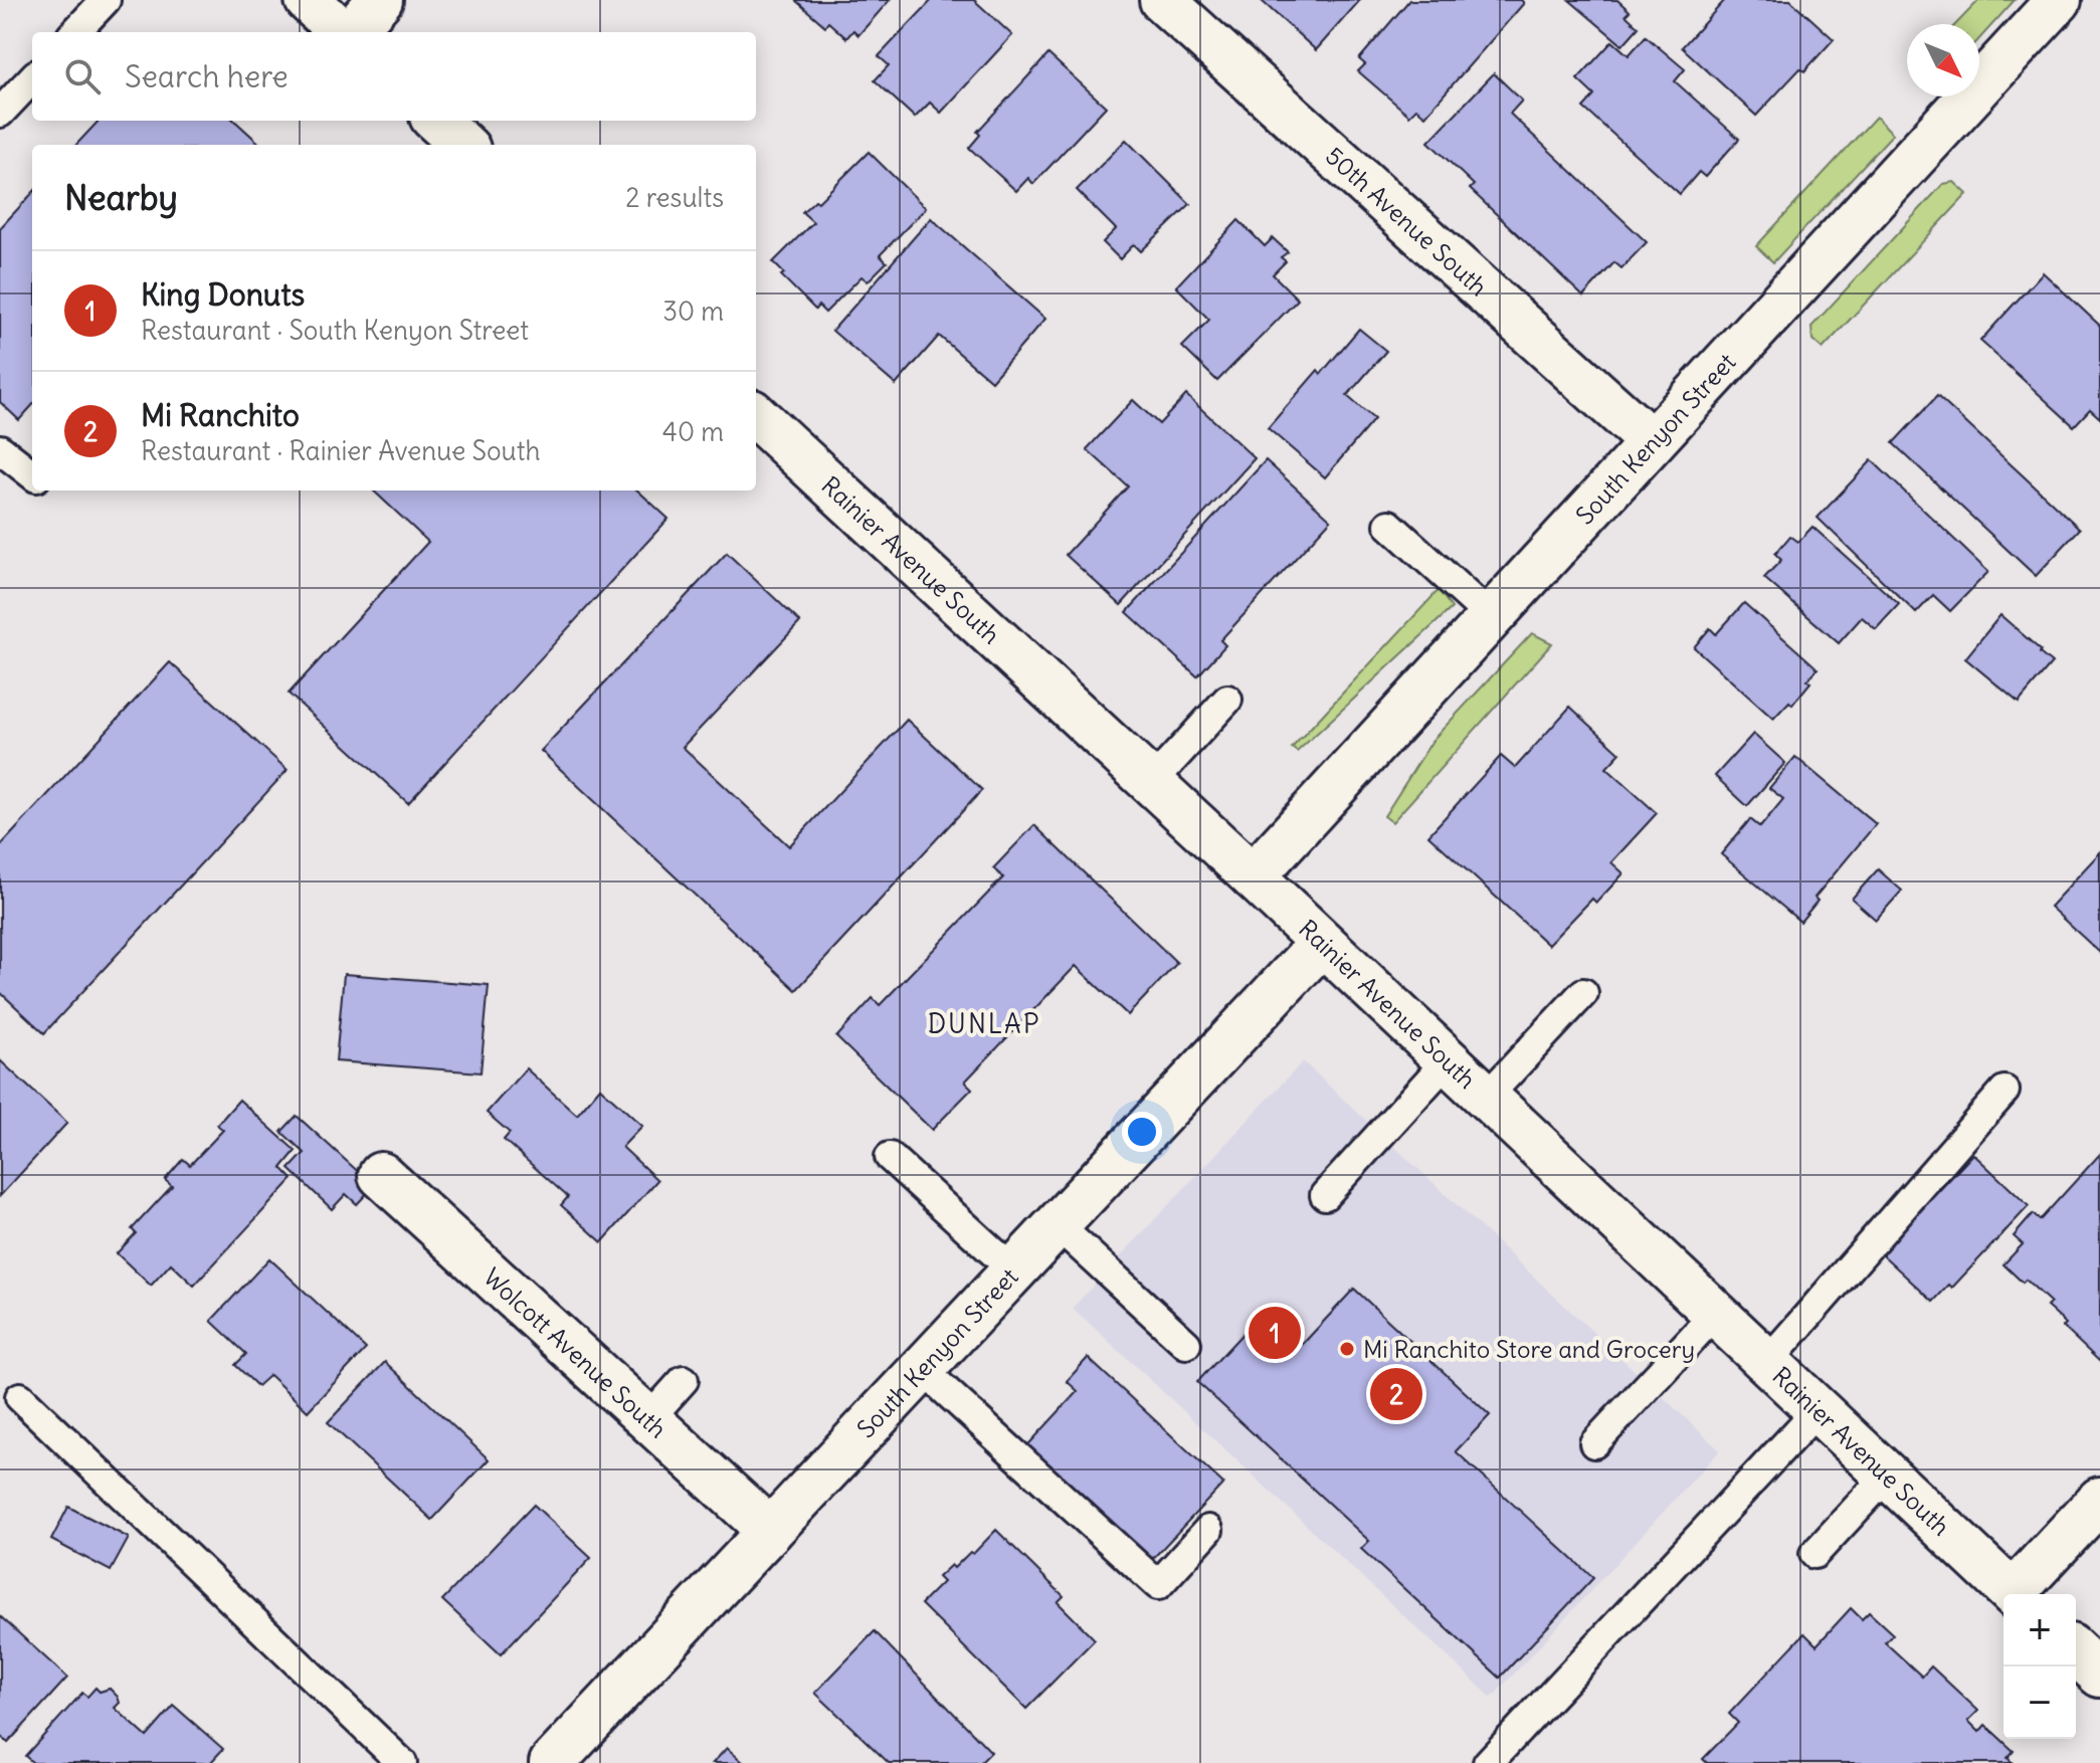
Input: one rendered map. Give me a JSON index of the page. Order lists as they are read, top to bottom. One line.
{"streets":{"street":["50th Avenue South","South Kenyon Street","Rainier Avenue South","Wolcott Avenue South"]},"crossings":[["50th Avenue South","South Kenyon Street"],["South Kenyon Street","Rainier Avenue South"],["South Kenyon Street","Wolcott Avenue South"]],"districts":["DUNLAP"],"places":["Mi Ranchito Store and Grocery"],"north":"bottom right","page":{"search":"Search here","heading":["Nearby","2 results"],"list":[{"mark":"1","name":"King Donuts","note":"Restaurant · South Kenyon Street","value":"30 m"},{"mark":"2","name":"Mi Ranchito","note":"Restaurant · Rainier Avenue South","value":"40 m"}],"pins":["1","2"],"map_buttons":["+","−"]}}
